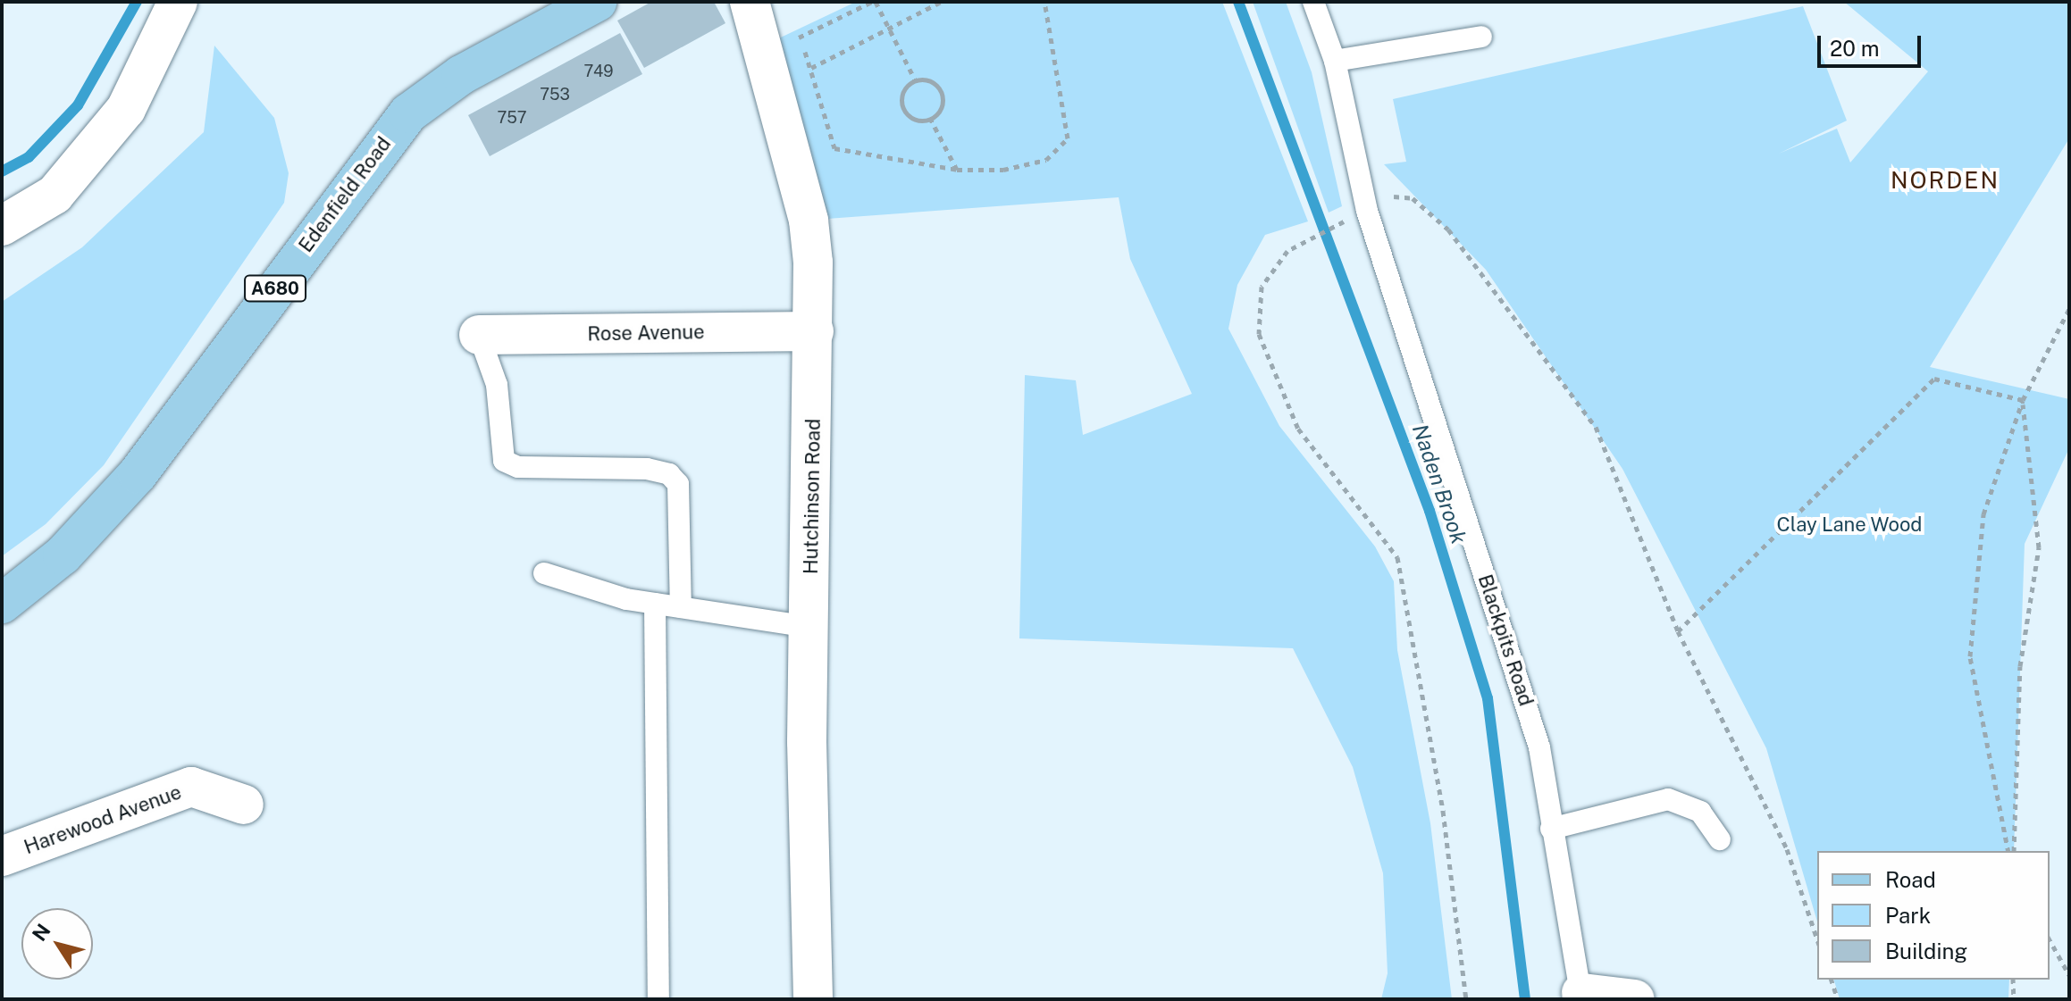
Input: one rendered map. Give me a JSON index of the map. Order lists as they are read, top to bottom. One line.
{"streets":{"main road":["Edenfield Road","A680"],"street":["Rose Avenue","Hutchinson Road","Harewood Avenue"],"lane":["Blackpits Road"]},"crossings":[["Rose Avenue","Hutchinson Road"]],"districts":["NORDEN"],"water":["Naden Brook"],"parks":["Clay Lane Wood"],"house_numbers":["749","753","757"],"legend":["Road","Park","Building"],"scale_bar":"20 m","north":"top left"}
